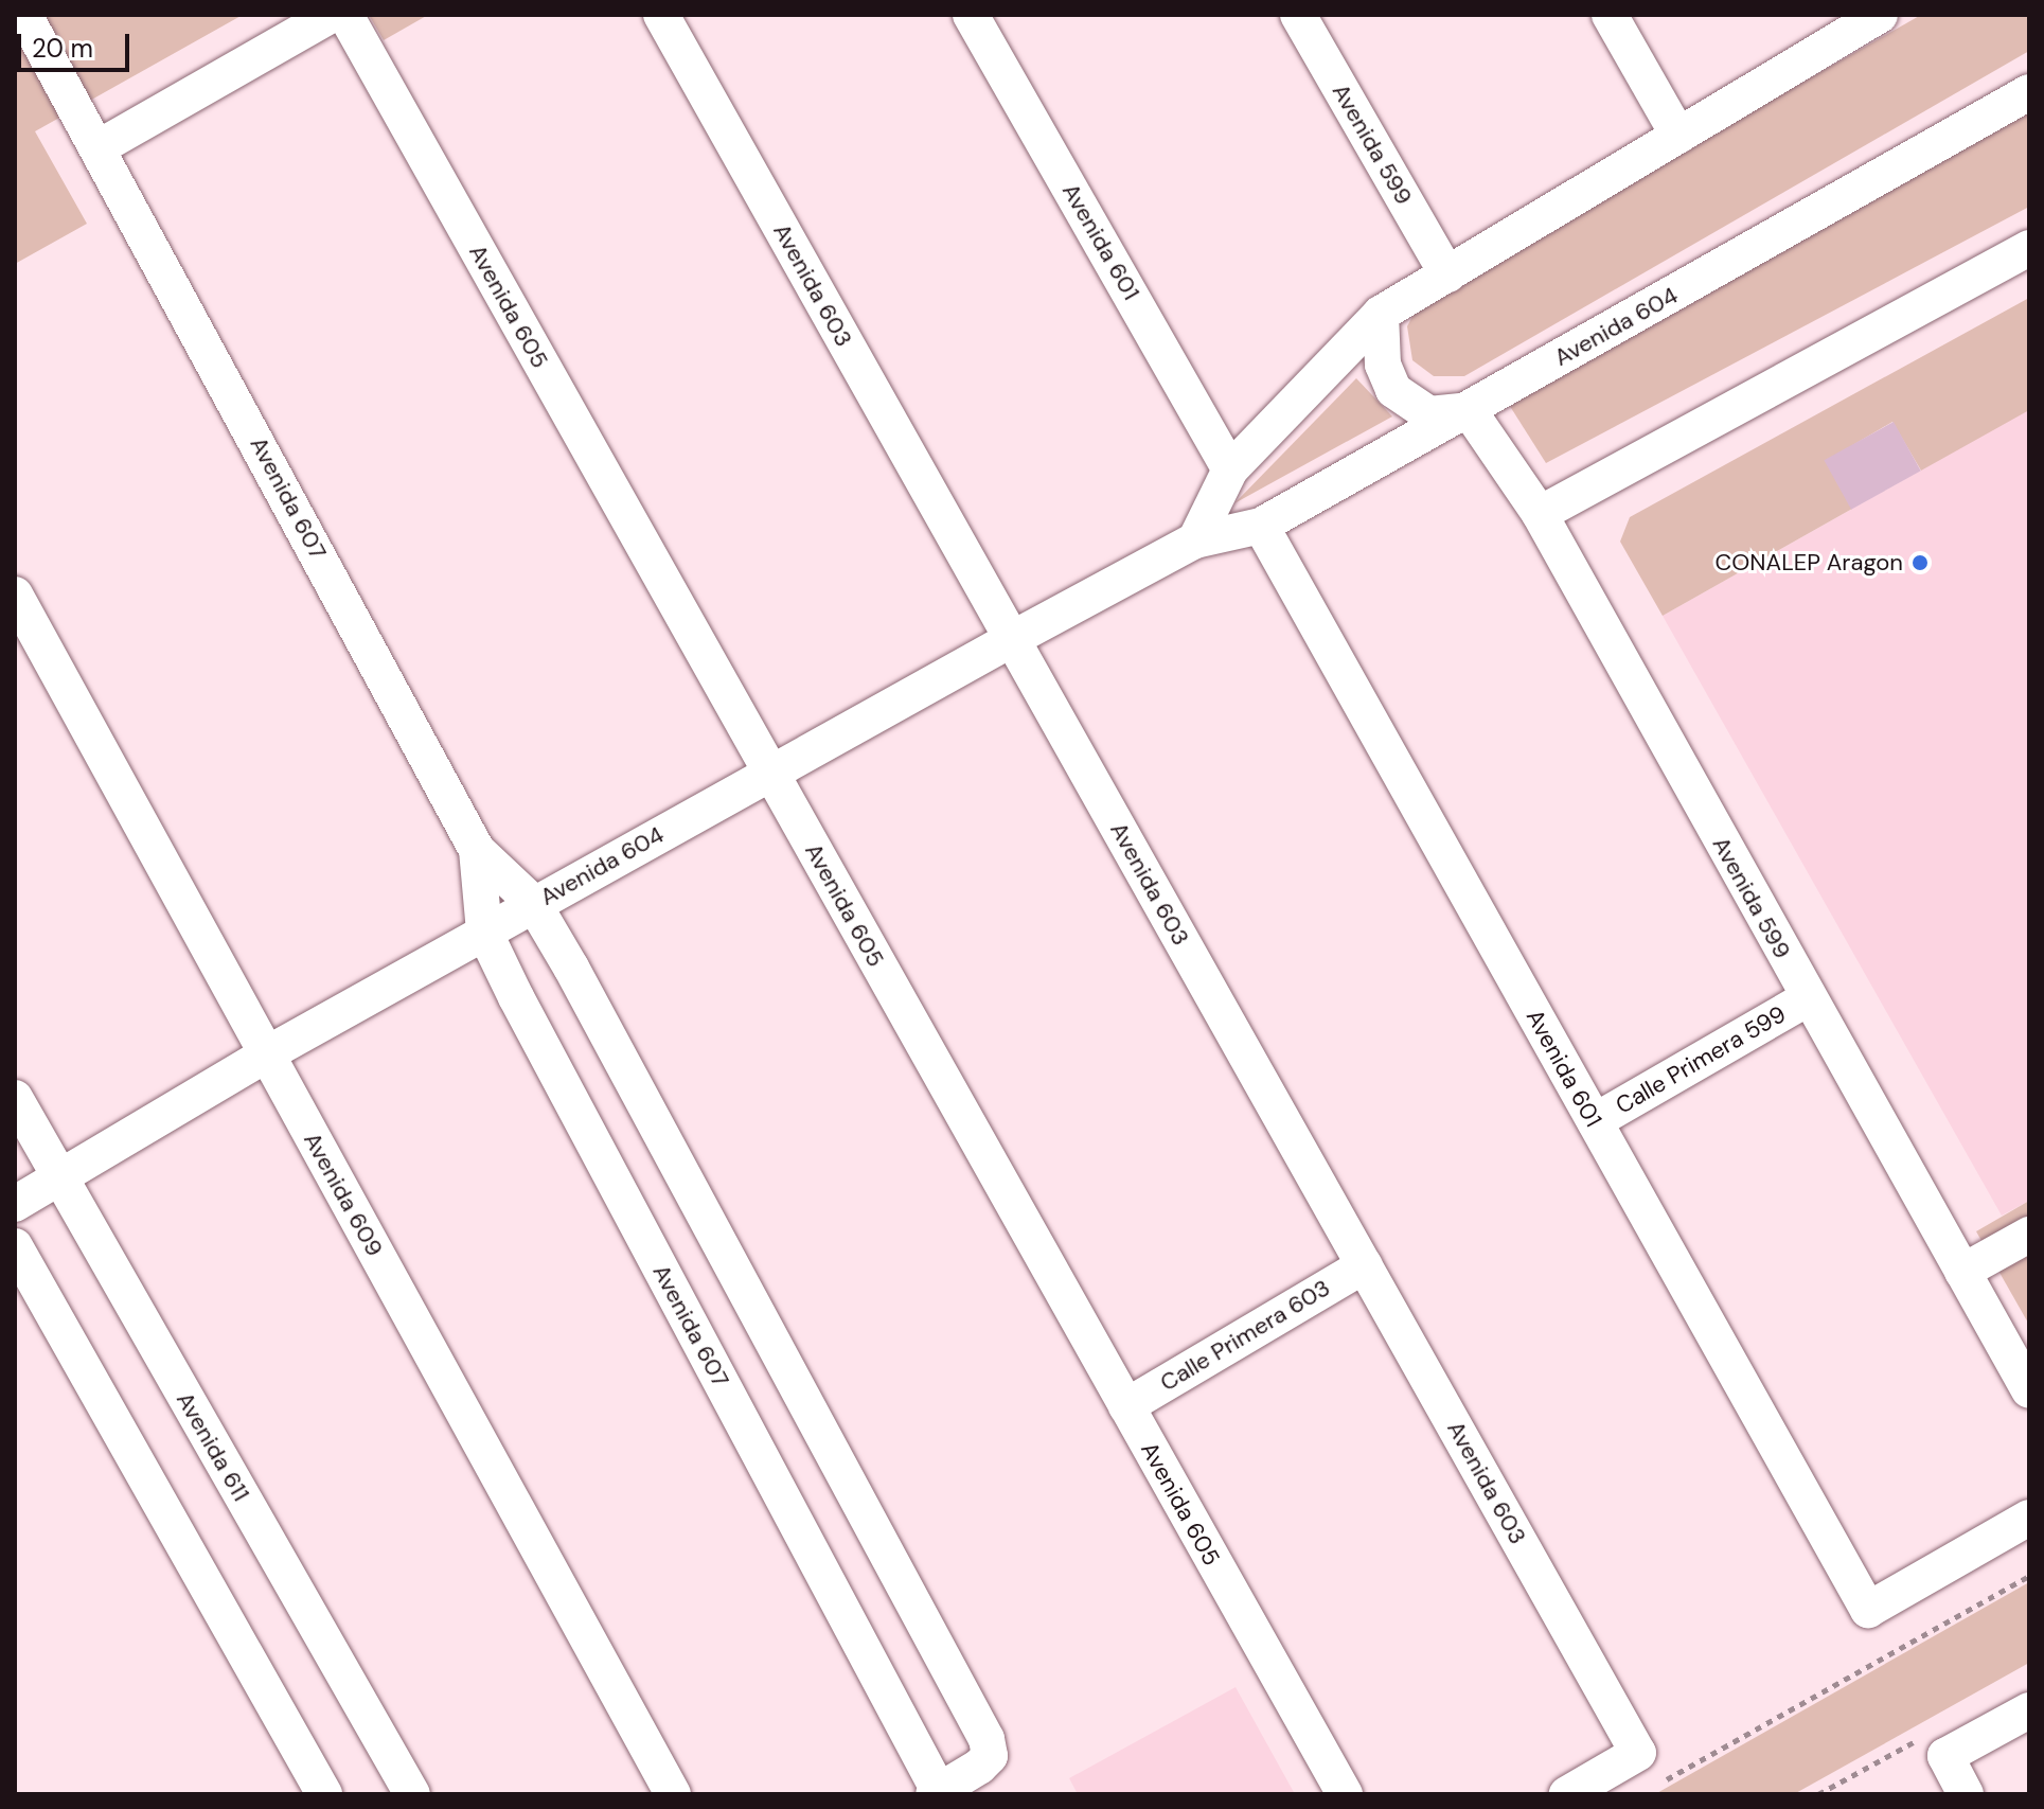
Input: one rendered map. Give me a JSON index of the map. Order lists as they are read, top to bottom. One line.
{"streets":{"street":["Avenida 599","Avenida 601","Avenida 603","Avenida 605","Avenida 604","Avenida 607","Calle Primera 599","Avenida 609","Calle Primera 603","Avenida 611"]},"crossings":[["Avenida 599","Avenida 604"],["Avenida 599","Calle Primera 599"],["Avenida 601","Avenida 604"],["Avenida 601","Calle Primera 599"],["Avenida 603","Avenida 604"],["Avenida 603","Calle Primera 603"],["Avenida 605","Avenida 604"],["Avenida 605","Calle Primera 603"],["Avenida 604","Avenida 607"],["Avenida 604","Avenida 609"],["Avenida 604","Avenida 611"]],"places":["CONALEP Aragon"],"scale_bar":"20 m"}
